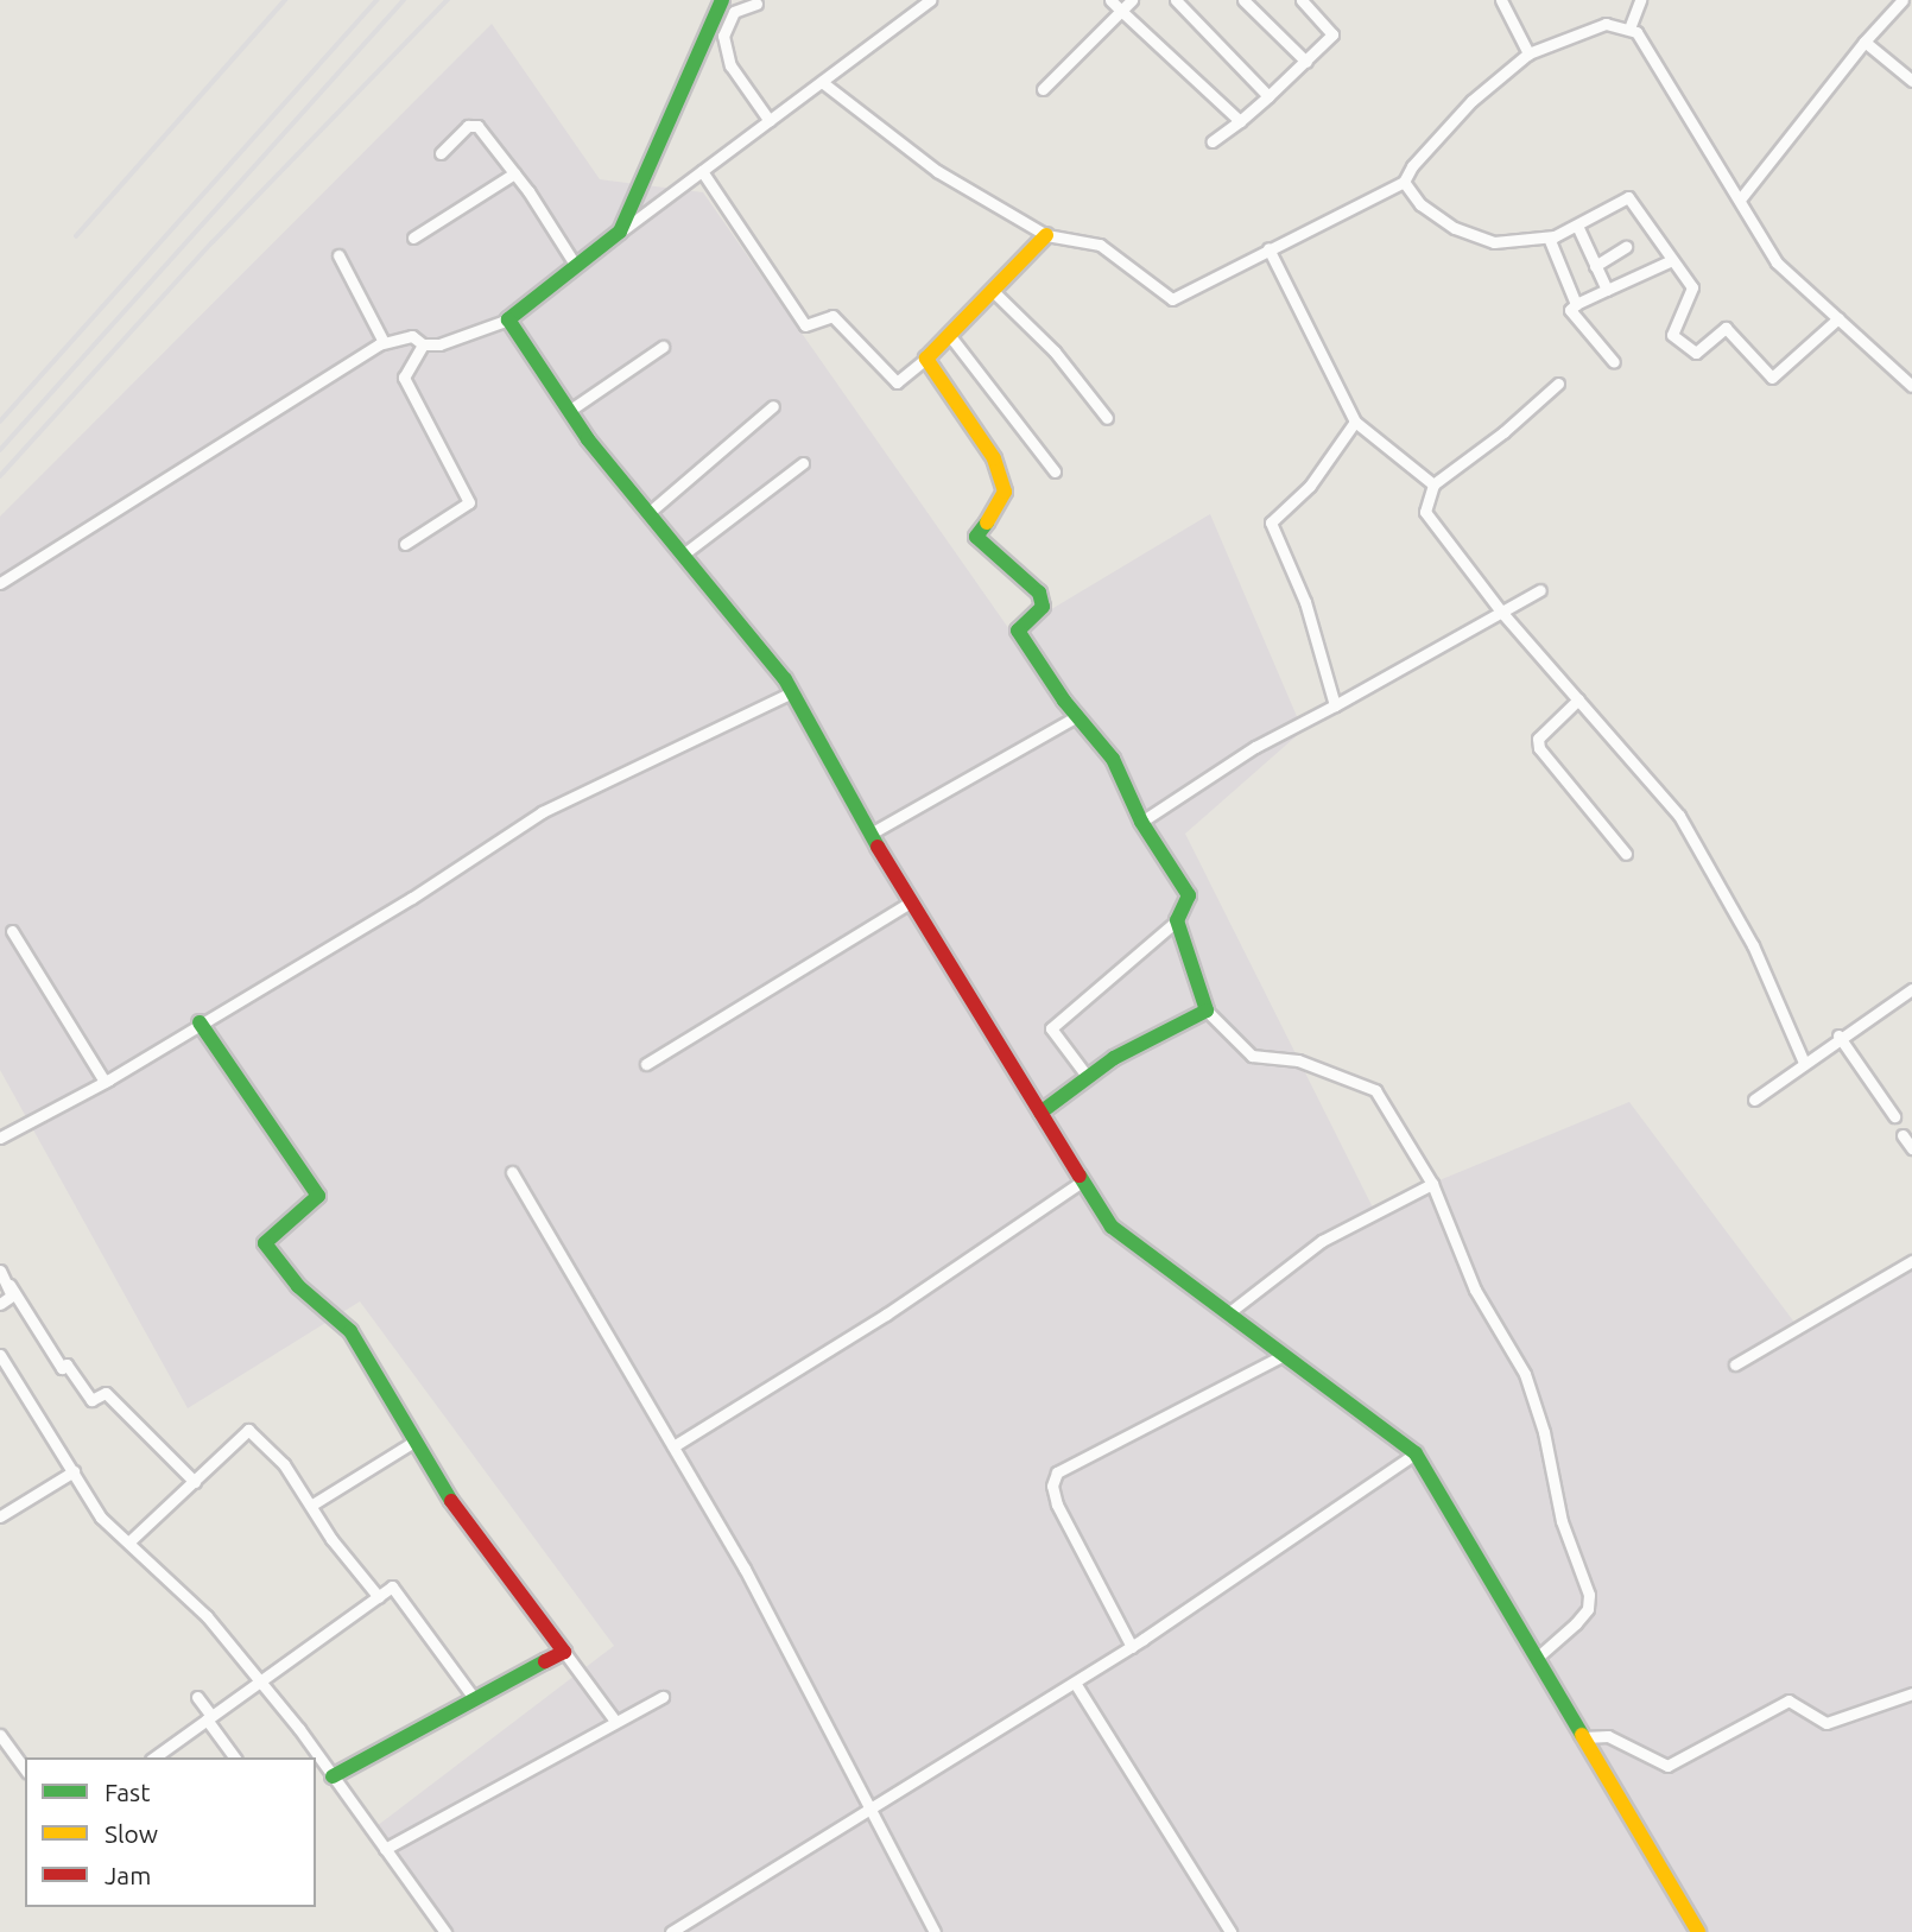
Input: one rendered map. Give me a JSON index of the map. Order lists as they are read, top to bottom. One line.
{"legend":["Fast","Slow","Jam"]}
